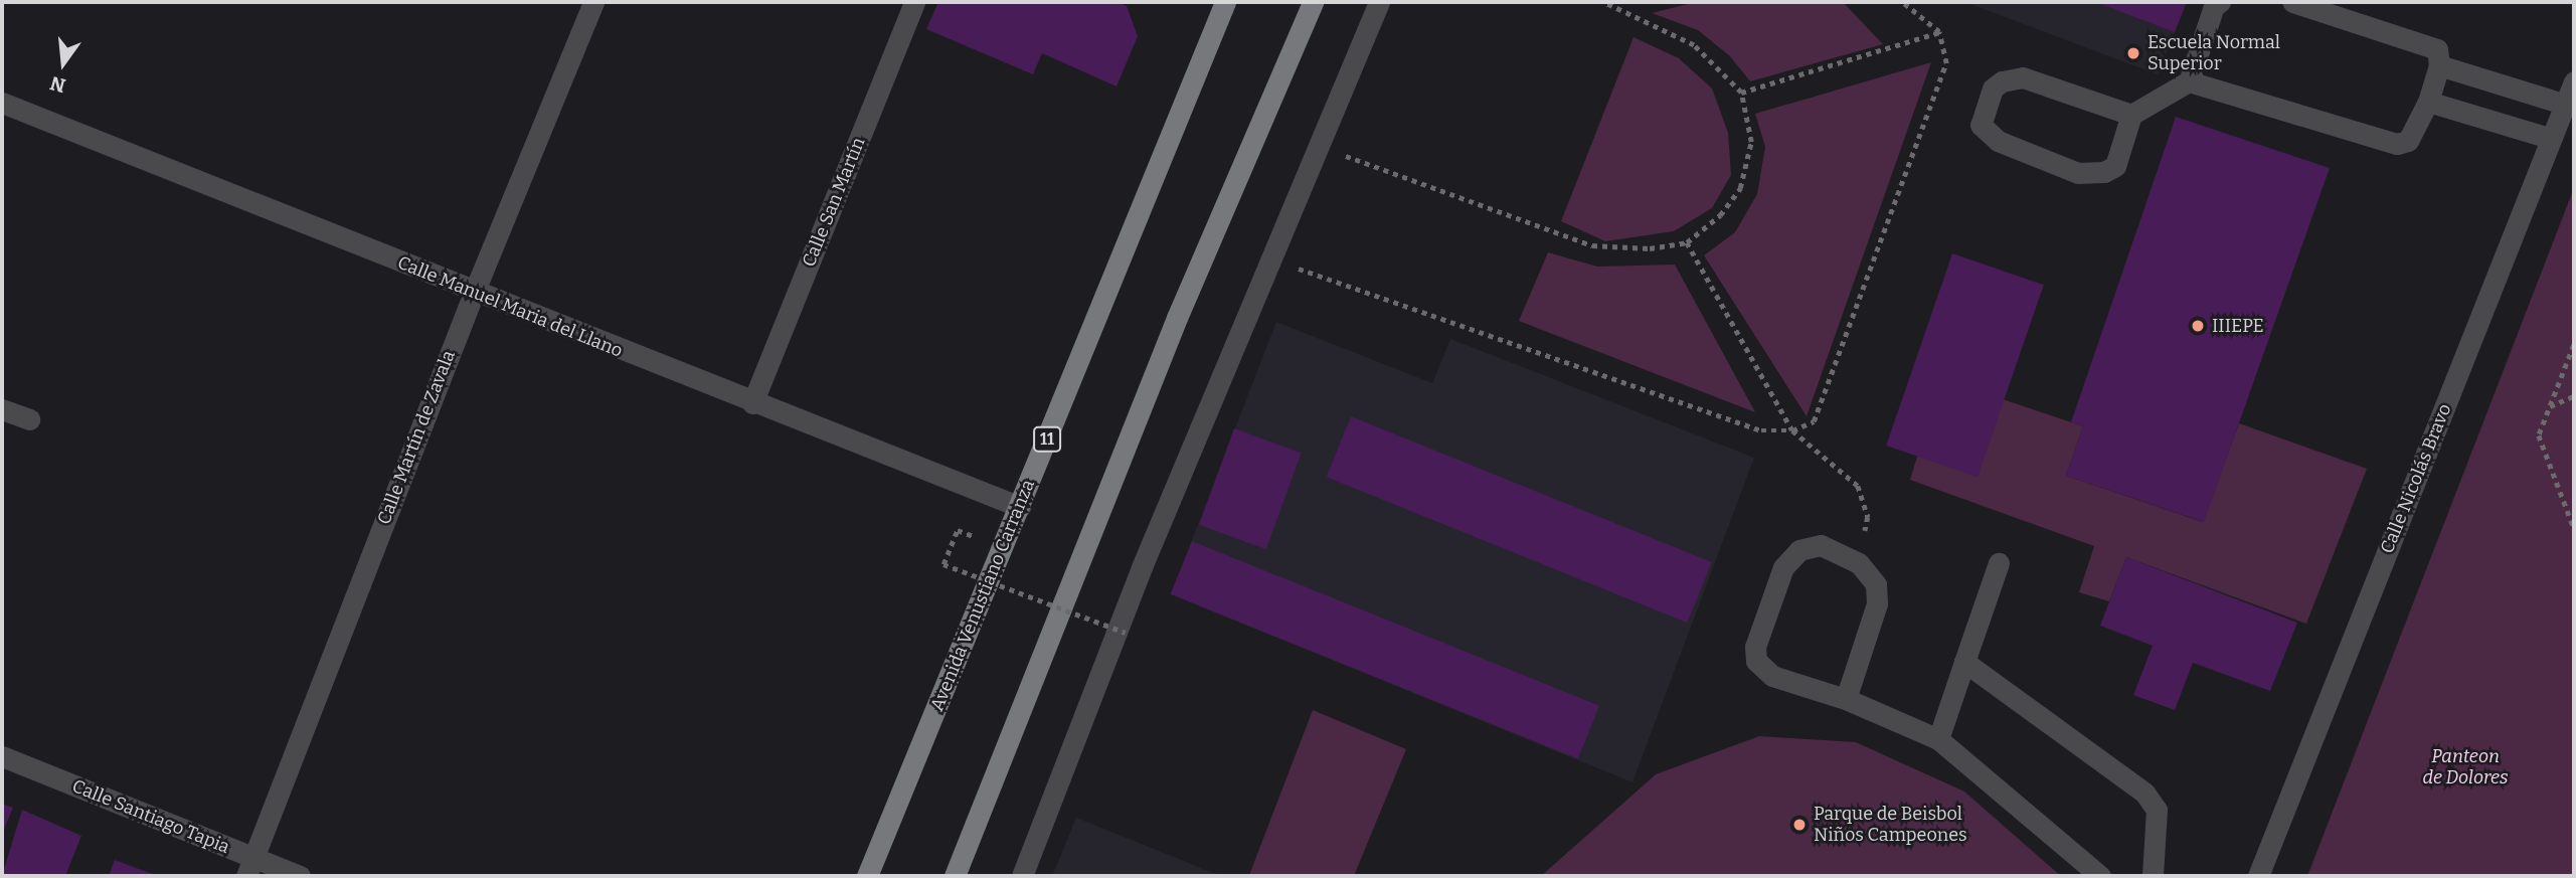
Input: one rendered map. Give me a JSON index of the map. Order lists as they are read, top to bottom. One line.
{"streets":{"main road":["11","Avenida Venustiano Carranza"],"street":["Calle San Martín","Calle Manuel Maria del Llano","Calle Martín de Zavala","Calle Nicolás Bravo","Calle Santiago Tapia"]},"crossings":[["Calle San Martín","Calle Manuel Maria del Llano"],["Calle Manuel Maria del Llano","Calle Martín de Zavala"],["Calle Manuel Maria del Llano","Avenida Venustiano Carranza"],["Calle Martín de Zavala","Calle Santiago Tapia"]],"parks":["Panteon de Dolores"],"places":["Escuela Normal Superior","IIIEPE","Parque de Beisbol Niños Campeones"],"north":"bottom"}
